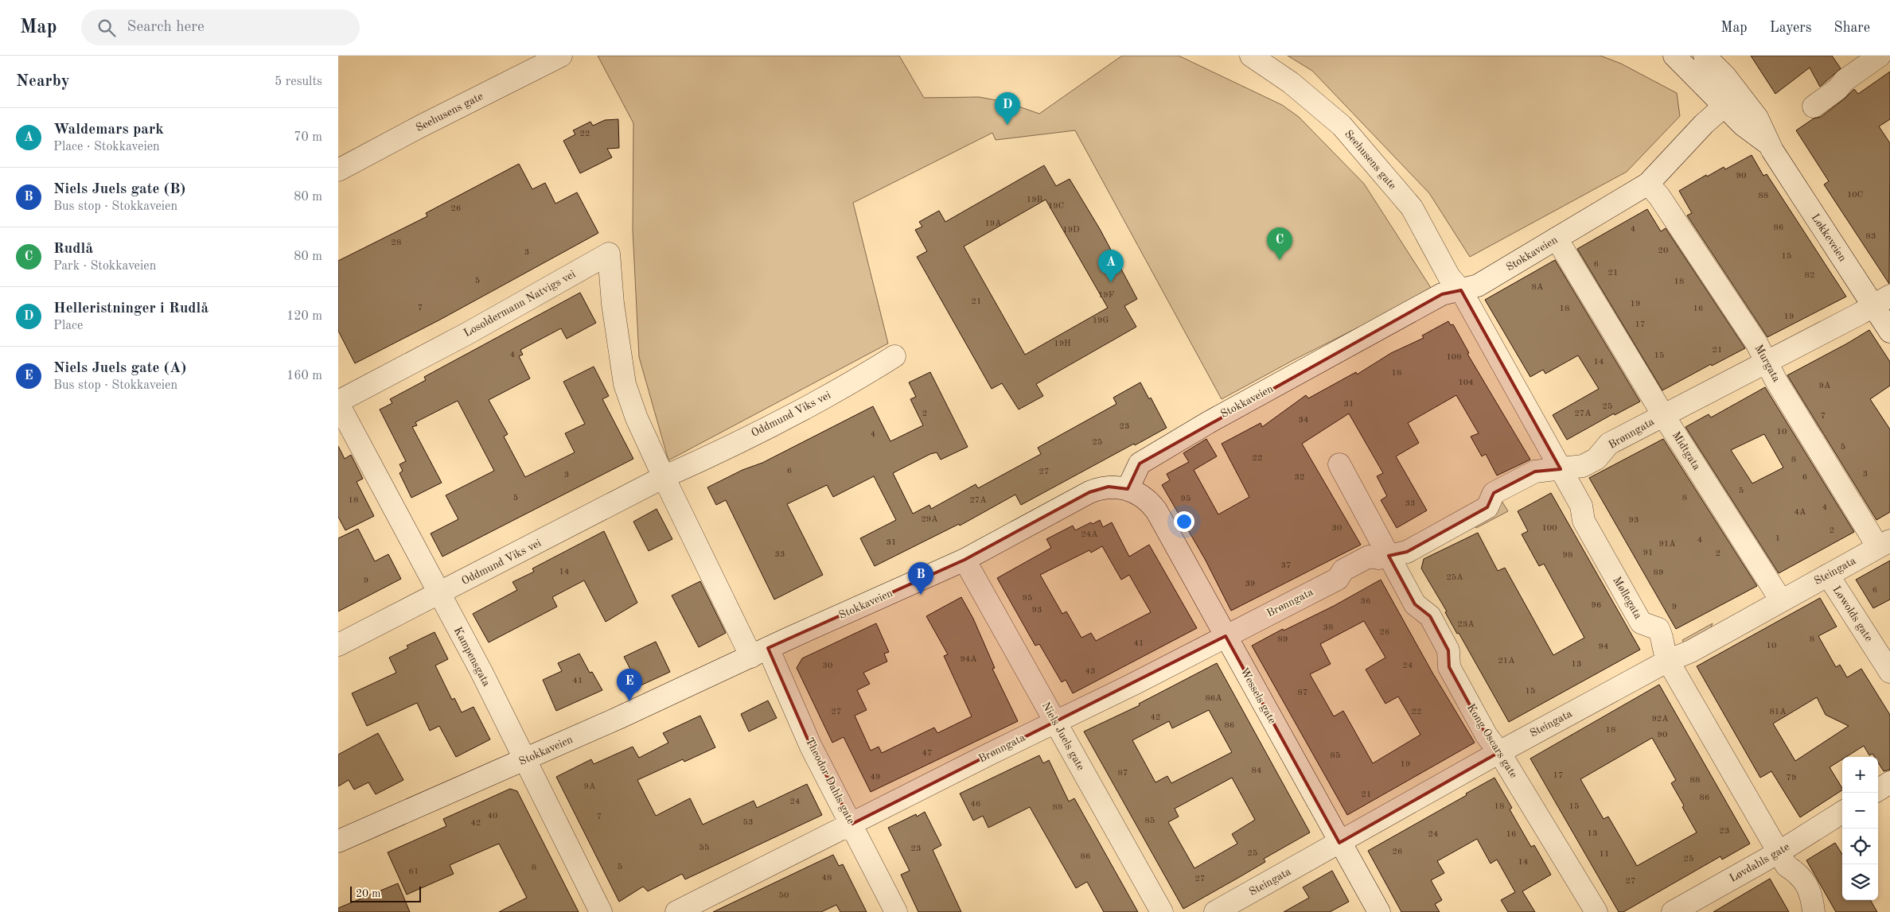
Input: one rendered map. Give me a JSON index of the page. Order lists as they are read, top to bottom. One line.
{"streets":{"street":["Seehusens gate","Løkkeveien","Stokkaveien","Losoldermann Natvigs vei","Murgata","Oddmund Viks vei","Brønngata","Midtgata","Steingata","Møllegata","Løwolds gate","Kampensgata","Wessels gate","Niels Juels gate","Kong Oscars gate","Theodor Dahls gate","Løvdahls gate"]},"crossings":[["Seehusens gate","Stokkaveien"],["Seehusens gate","Møllegata"],["Løkkeveien","Stokkaveien"],["Løkkeveien","Brønngata"],["Stokkaveien","Murgata"],["Stokkaveien","Midtgata"],["Stokkaveien","Møllegata"],["Stokkaveien","Kampensgata"],["Stokkaveien","Wessels gate"],["Stokkaveien","Niels Juels gate"],["Stokkaveien","Theodor Dahls gate"],["Losoldermann Natvigs vei","Oddmund Viks vei"],["Losoldermann Natvigs vei","Kampensgata"],["Murgata","Brønngata"],["Murgata","Steingata"],["Oddmund Viks vei","Kampensgata"],["Brønngata","Midtgata"],["Brønngata","Møllegata"],["Brønngata","Wessels gate"],["Brønngata","Niels Juels gate"],["Brønngata","Kong Oscars gate"],["Brønngata","Theodor Dahls gate"],["Midtgata","Steingata"],["Steingata","Møllegata"],["Steingata","Løwolds gate"],["Steingata","Wessels gate"],["Steingata","Kong Oscars gate"],["Møllegata","Løvdahls gate"]],"house_numbers":["22","90","10C","88","19B","19C","26","19A","86","4","19D","83","28","20","3","15","6","21","82","5","18","8A","19F","21","19","7","18","16","19","19G","17","19H","21","4","15","108","14","18","104","9A","31","25","2","27A","7","34","23","10","4","25","5","22","8","6","27","3","3","32","6","5","5","8","95","18","27A","33","4","4A","29A","93","30","100","2","24A","1","4","31","91A","91","2","33","98","37","14","89","25A","9","39","6","95","36","96","9","93","23A","38","26","89","8","41","10","94","94A","21A","13","30","24","43","41","15","87","86A","27","22","81A","42","92A","86","18","90","47","85","19","84","87","17","49","79","88","9A","21","86","24","46","18","15","88","40","7","85","53","42","23","13","24","16","55","23","26","25","11","86","25","14","5","8","61","48","27","27","50"],"scale_bar":"20 m","page":{"header":"Map","search":"Search here","nav":["Map","Layers","Share"],"heading":["Nearby","5 results"],"pins":["D","C","A","B","E"],"list":[{"mark":"A","name":"Waldemars park","note":"Place · Stokkaveien","value":"70 m"},{"mark":"B","name":"Niels Juels gate (B)","note":"Bus stop · Stokkaveien","value":"80 m"},{"mark":"C","name":"Rudlå","note":"Park · Stokkaveien","value":"80 m"},{"mark":"D","name":"Helleristninger i Rudlå","note":"Place","value":"120 m"},{"mark":"E","name":"Niels Juels gate (A)","note":"Bus stop · Stokkaveien","value":"160 m"}],"map_buttons":["+","−"],"scale":"20 m"}}
